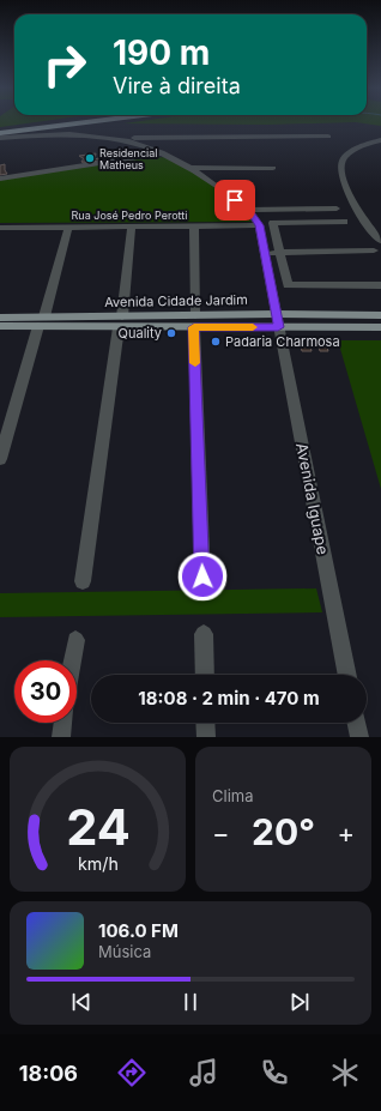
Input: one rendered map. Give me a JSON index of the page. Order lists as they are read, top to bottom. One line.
{"streets":{"main road":["Avenida Cidade Jardim"],"street":["Rua José Pedro Perotti","Avenida Iguape"]},"crossings":[["Rua José Pedro Perotti","Avenida Iguape"],["Avenida Cidade Jardim","Avenida Iguape"]],"places":["Residencial Matheus","Quality","Padaria Charmosa"],"page":{"turn":["190 m","Vire à direita"],"limit":"30","trip":"18:08 · 2 min · 470 m","tile":"Clima","heat":["−","20°","+"],"song":["106.0 FM","Música"],"tabs":"18:06","gauge":["24","km/h"]}}
